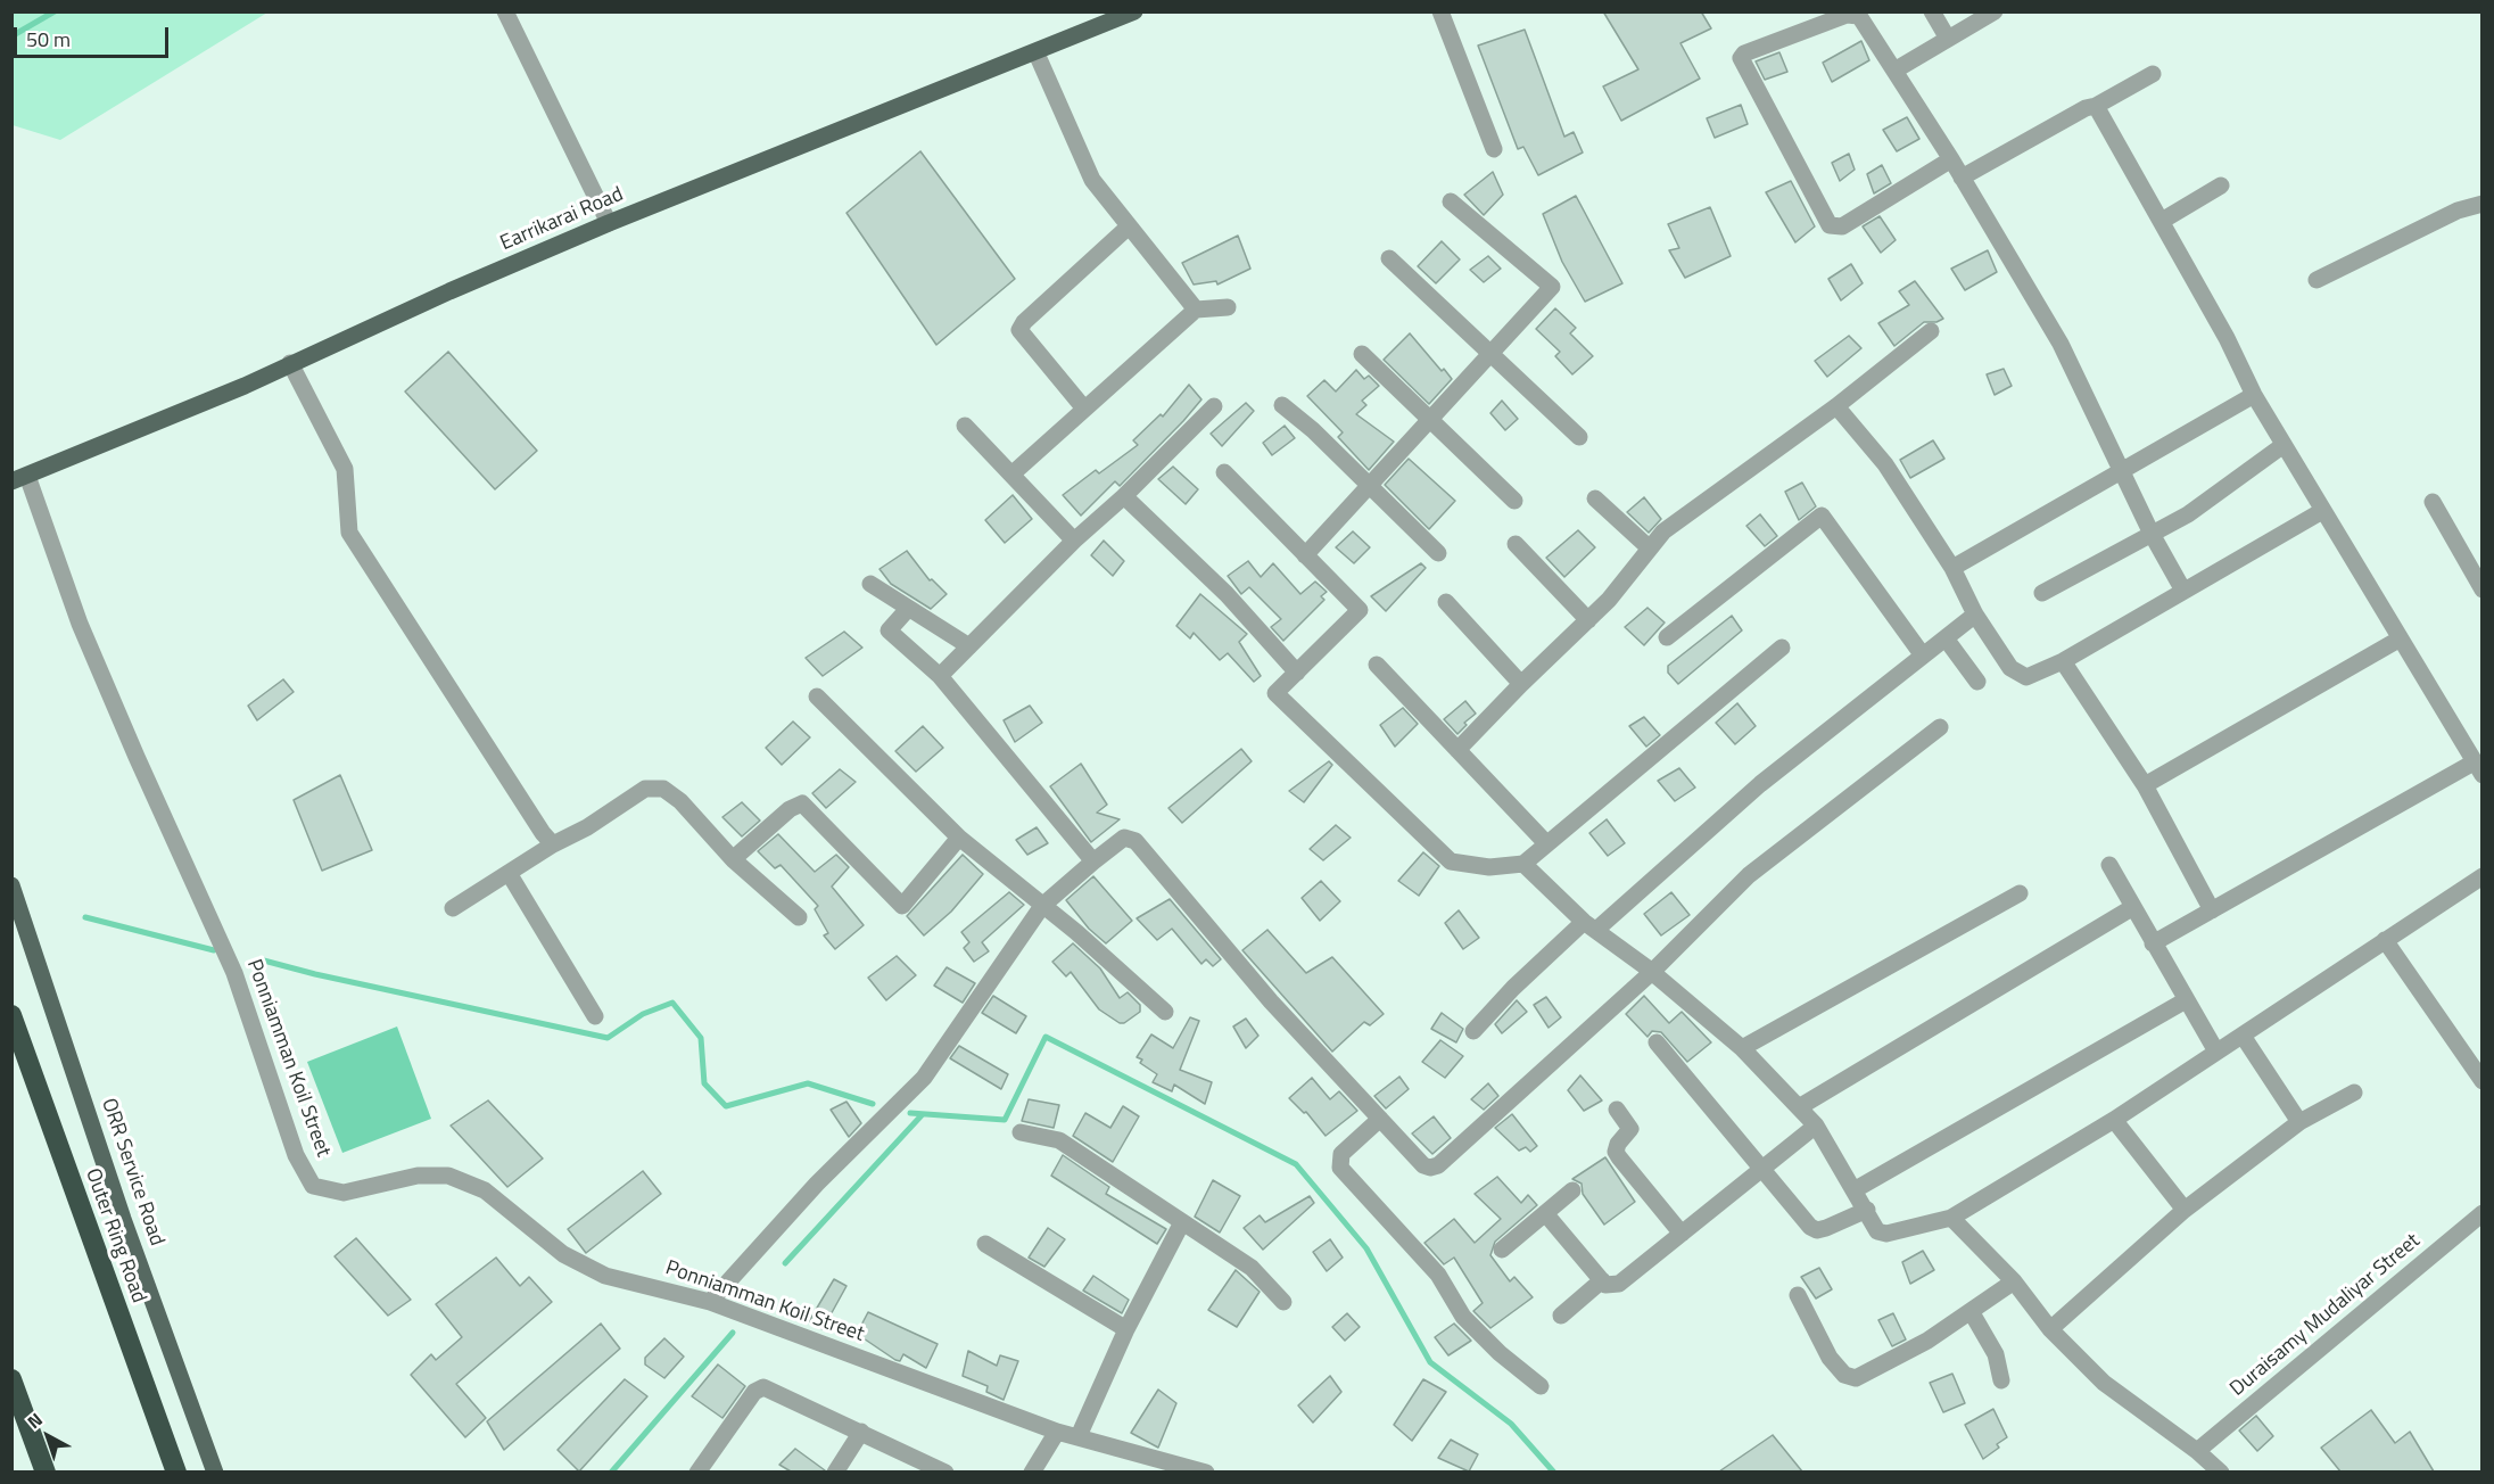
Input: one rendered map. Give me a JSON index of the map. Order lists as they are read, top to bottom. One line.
{"streets":{"highway":["Outer Ring Road"],"main road":["Earrikarai Road","ORR Service Road"],"street":["Ponniamman Koil Street","Duraisamy Mudaliyar Street"]},"crossings":[["Earrikarai Road","Ponniamman Koil Street"]],"scale_bar":"50 m","north":"top left"}
